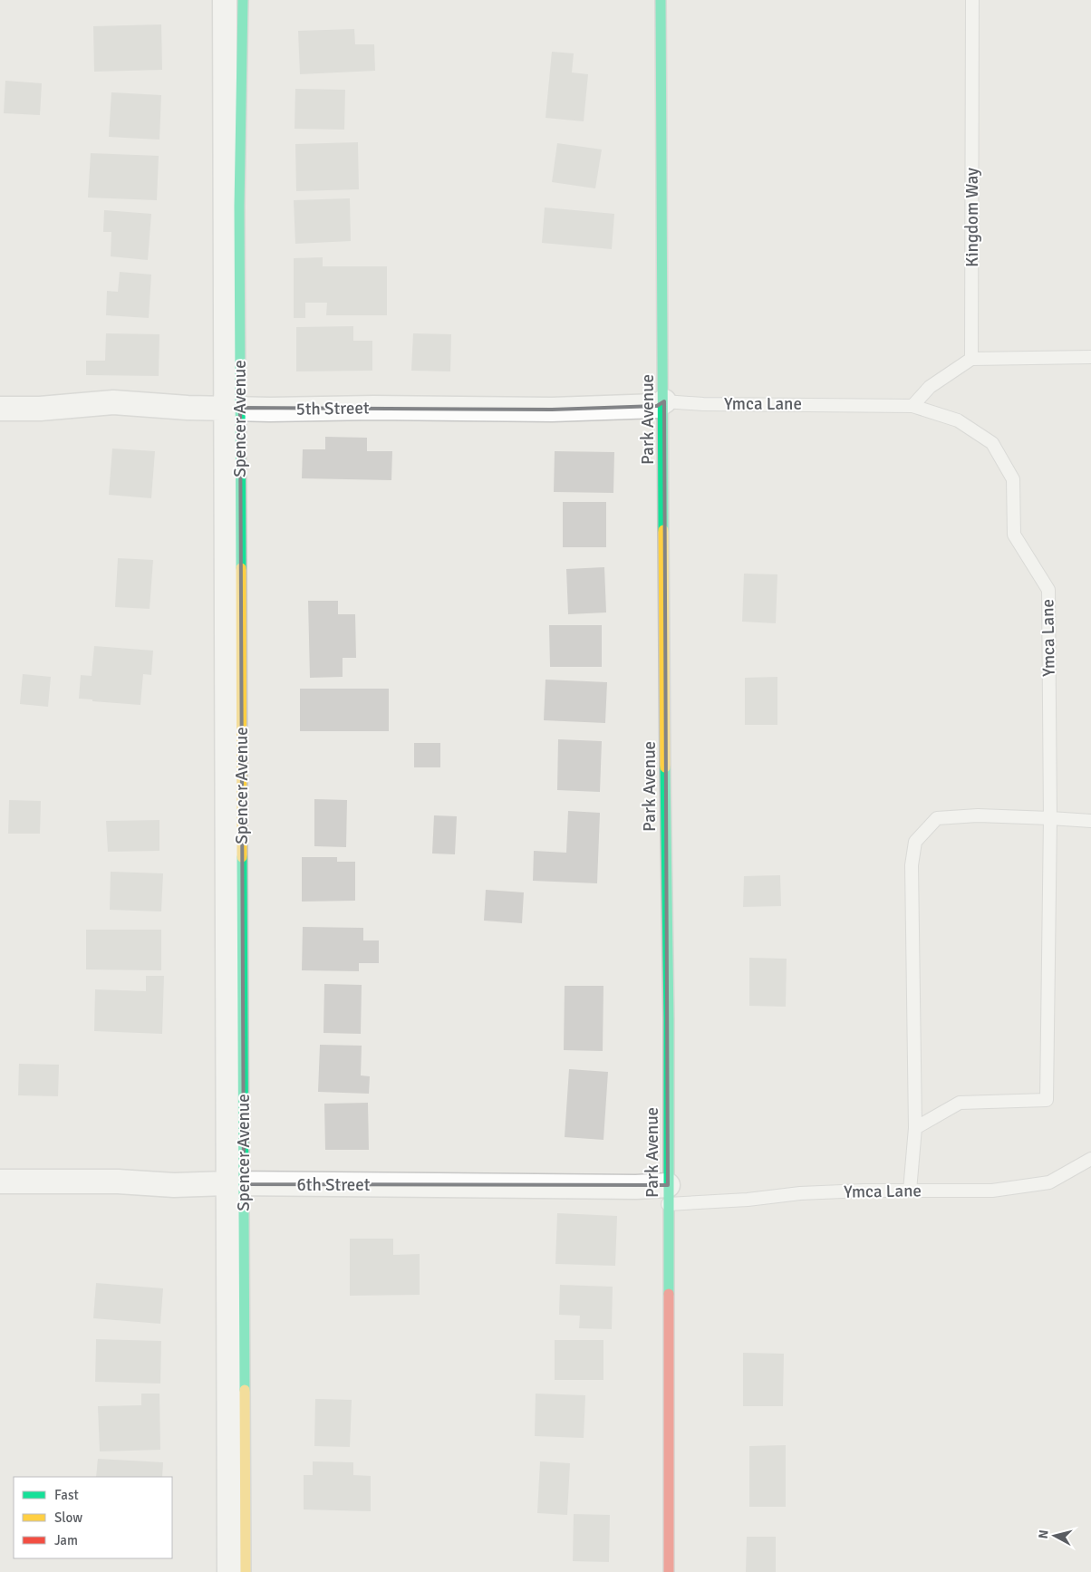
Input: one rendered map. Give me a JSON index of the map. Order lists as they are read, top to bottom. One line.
{"streets":{"street":["5th Street","Spencer Avenue","Park Avenue","6th Street"],"lane":["Kingdom Way","Ymca Lane"]},"crossings":[["Ymca Lane","5th Street"],["Ymca Lane","Park Avenue"],["Ymca Lane","6th Street"],["5th Street","Spencer Avenue"],["5th Street","Park Avenue"],["Spencer Avenue","6th Street"],["Park Avenue","6th Street"]],"legend":["Fast","Slow","Jam"],"north":"left"}
